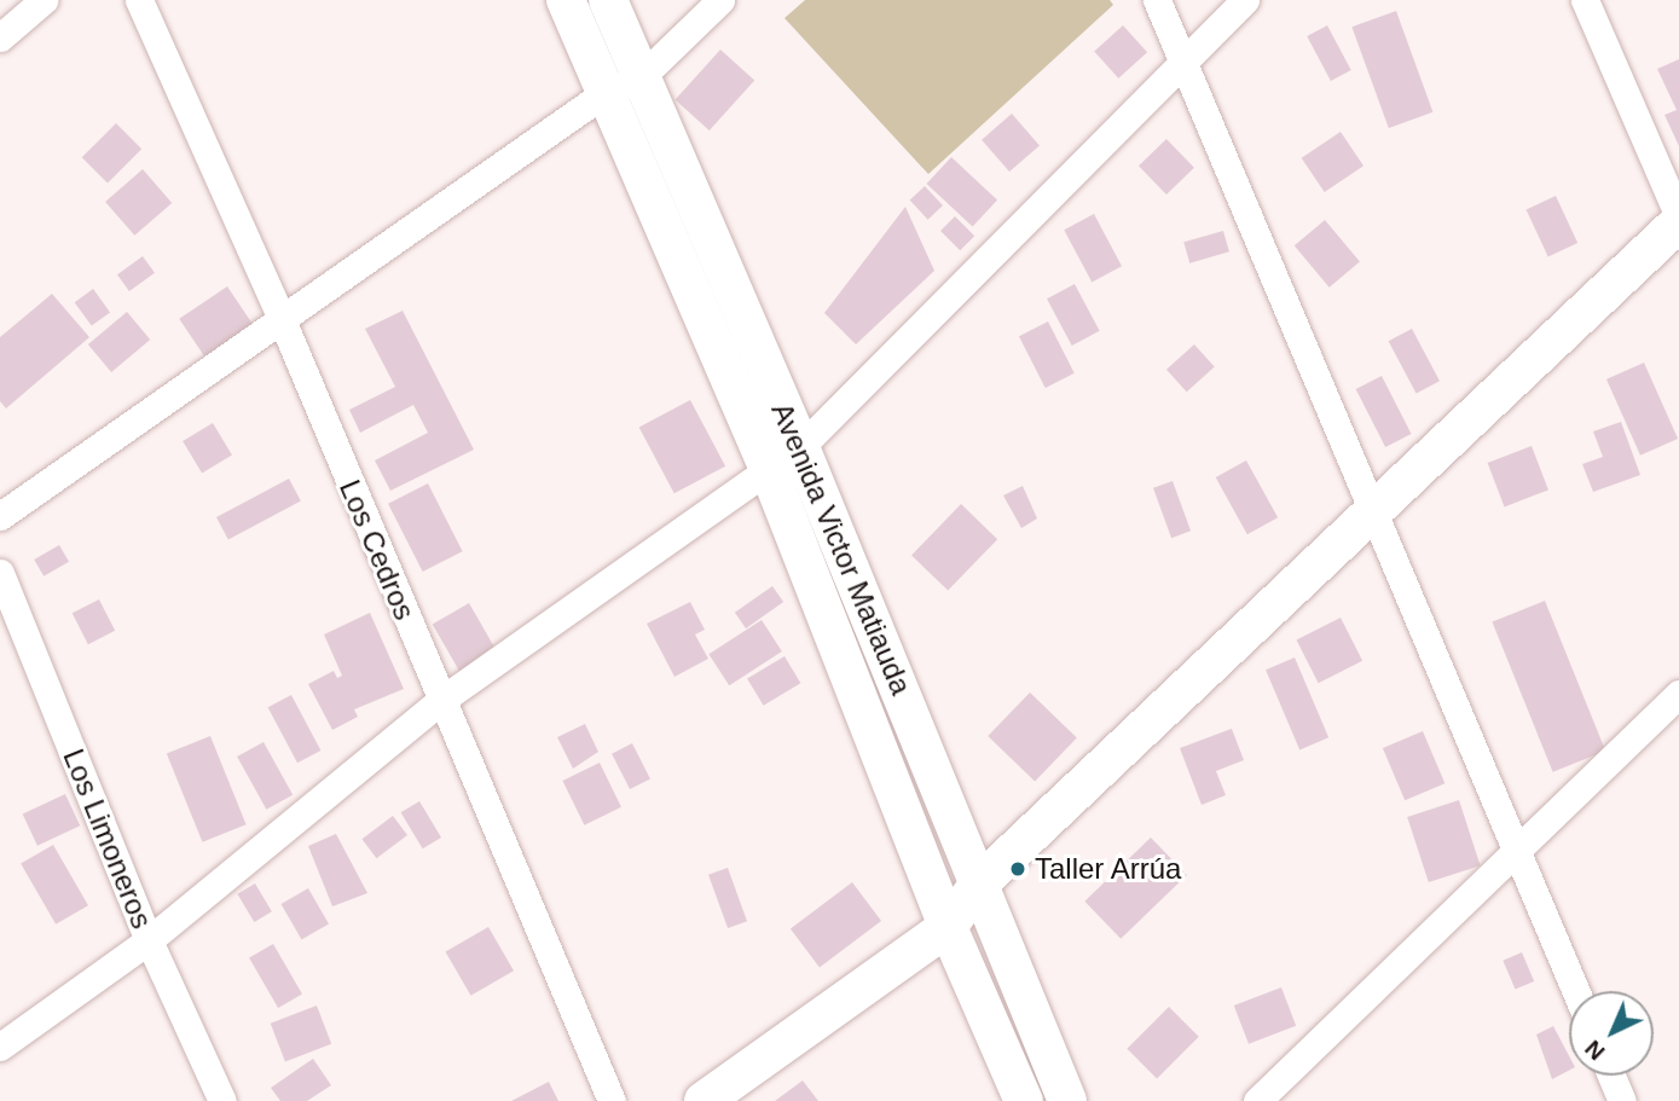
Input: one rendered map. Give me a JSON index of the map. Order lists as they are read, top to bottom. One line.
{"streets":{"main road":["Avenida Victor Matiauda"],"street":["Los Cedros","Los Limoneros"]},"places":["Taller Arrúa"],"north":"bottom left"}
